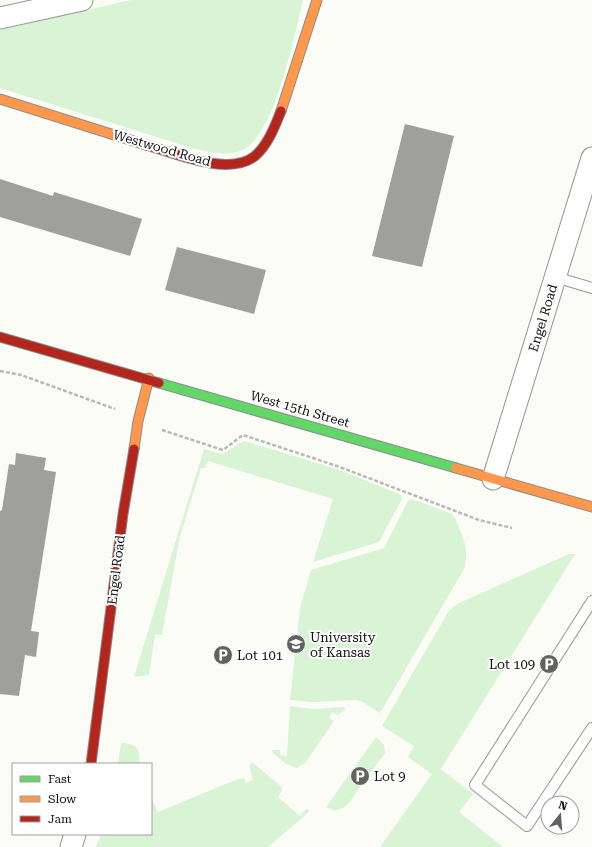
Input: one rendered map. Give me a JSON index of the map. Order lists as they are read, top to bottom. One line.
{"streets":{"street":["Westwood Road","Engel Road","West 15th Street"]},"crossings":[["Engel Road","West 15th Street"]],"places":{"school or university":["University of Kansas"],"parking":["Lot 101","Lot 109","Lot 9"]},"legend":["Fast","Slow","Jam"],"north":"top"}
